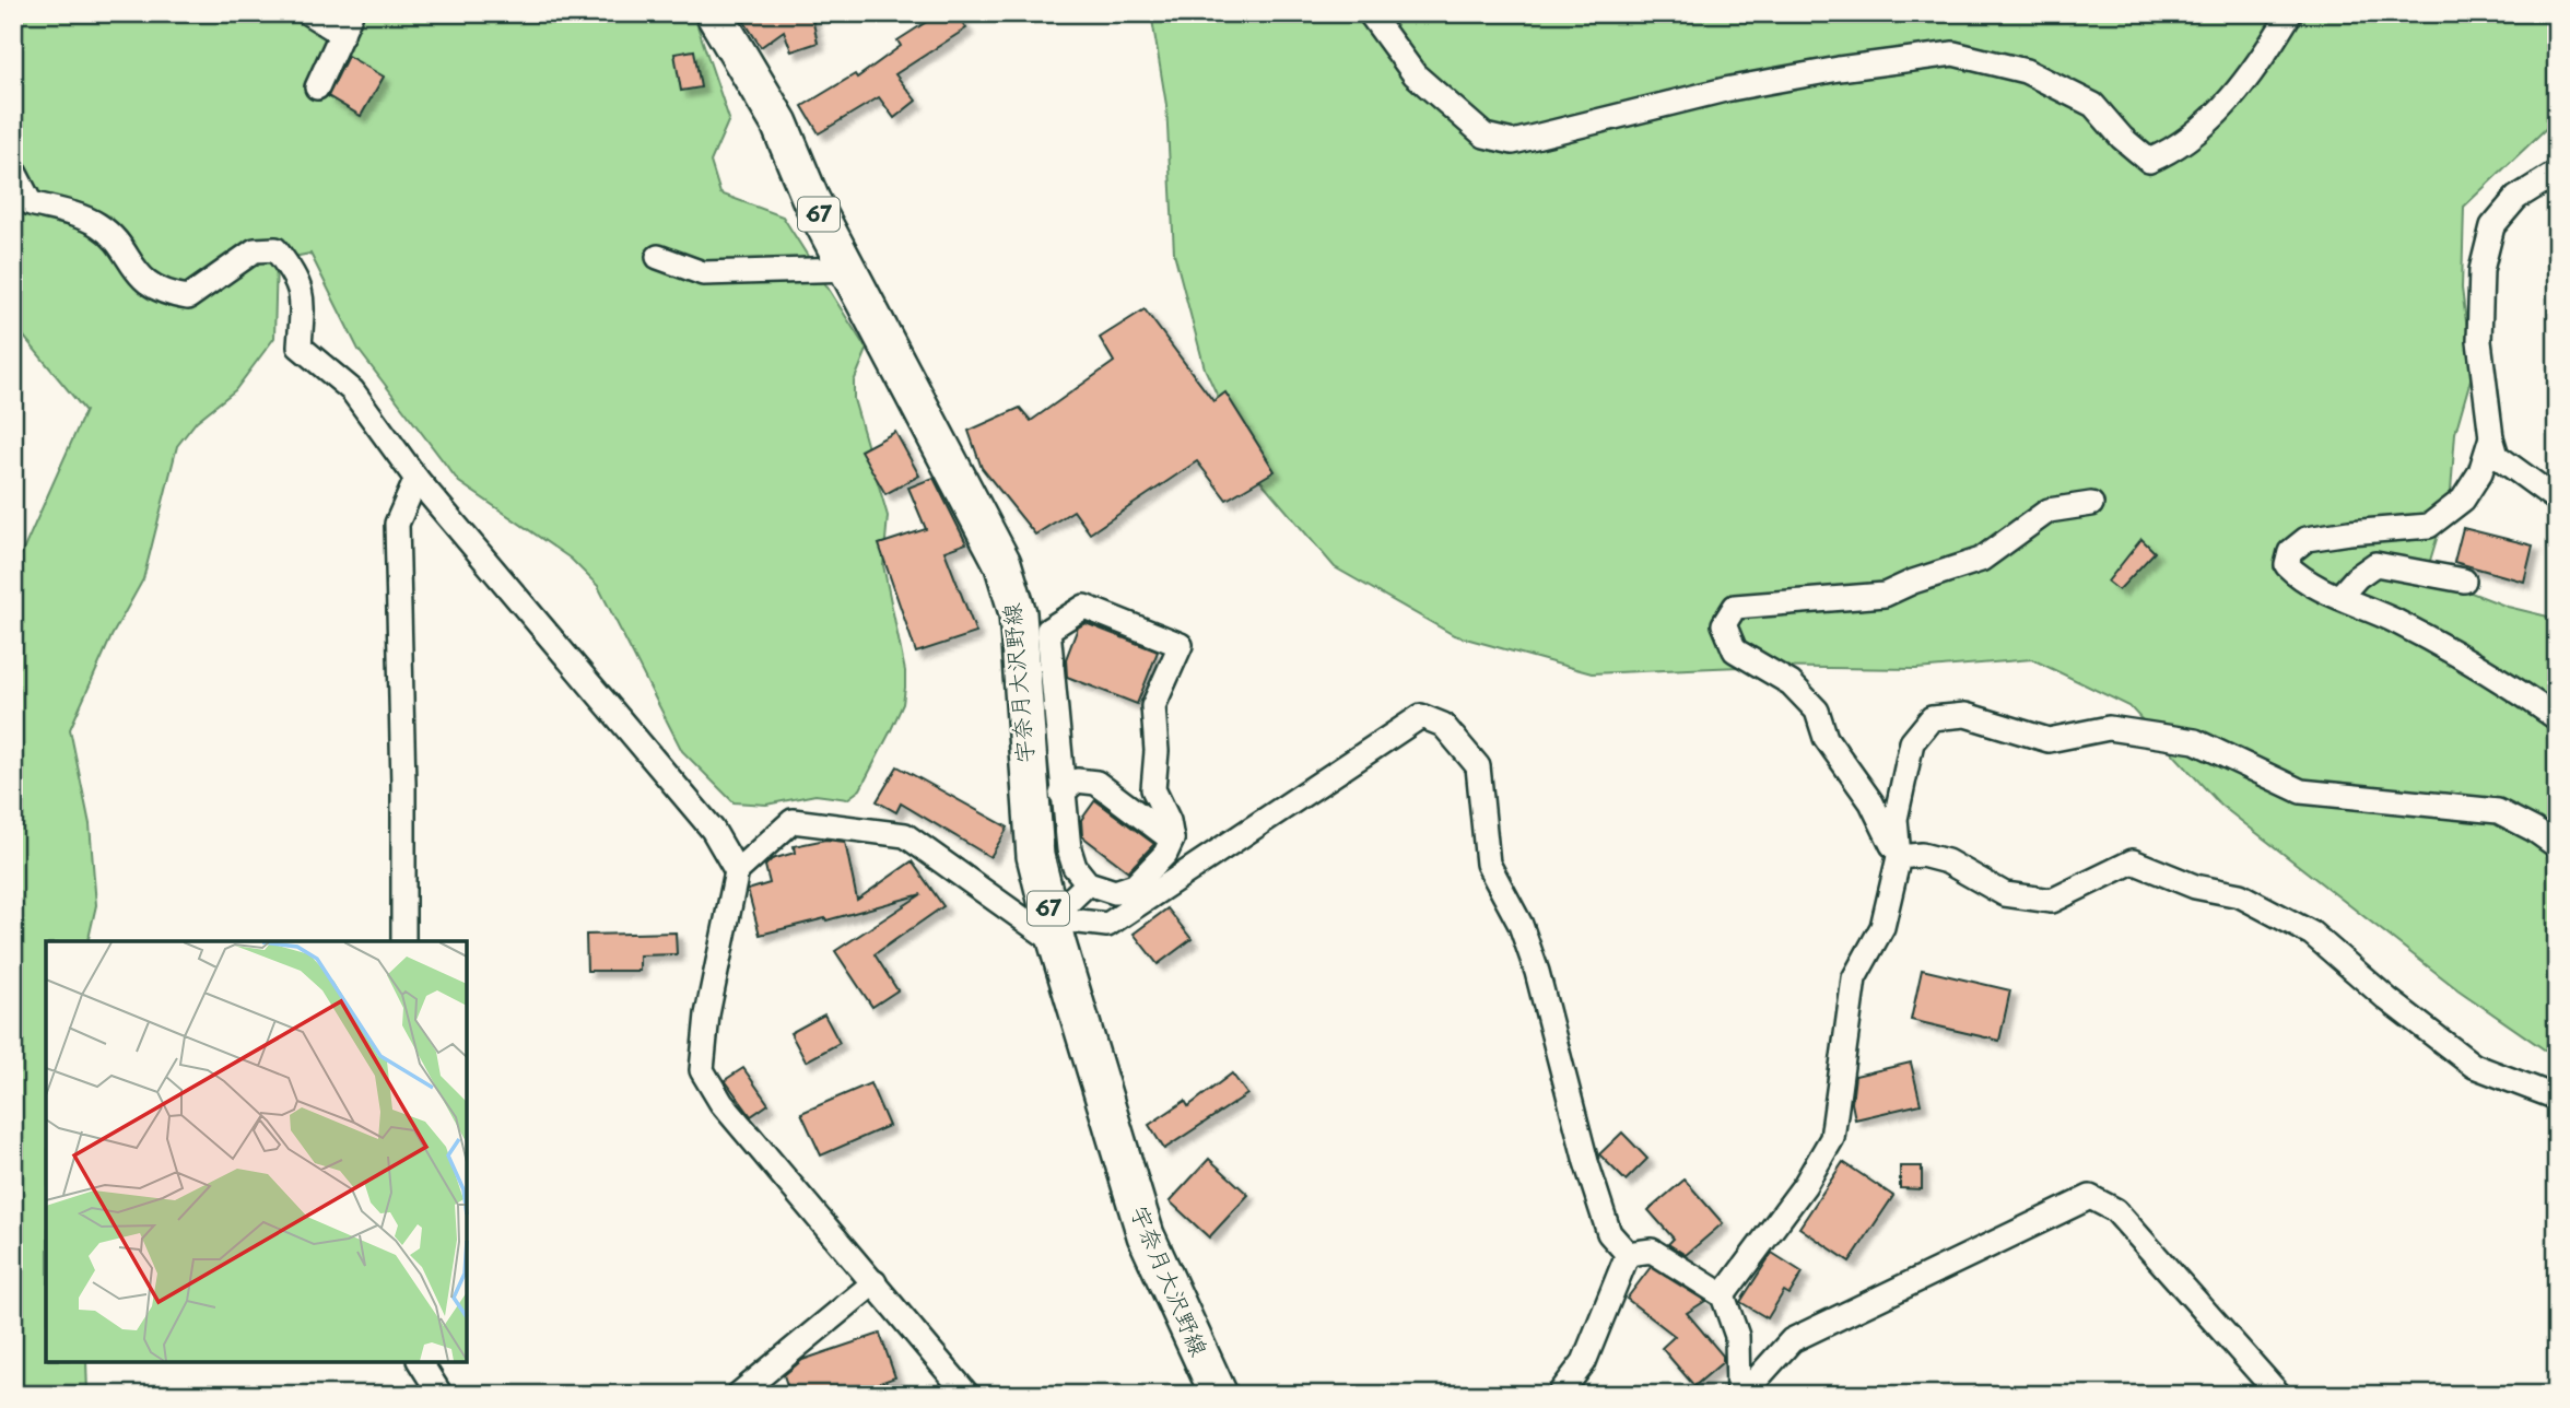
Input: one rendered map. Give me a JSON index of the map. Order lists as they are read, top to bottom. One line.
{"streets":{"main road":["67","宇奈月大沢野線"]}}
